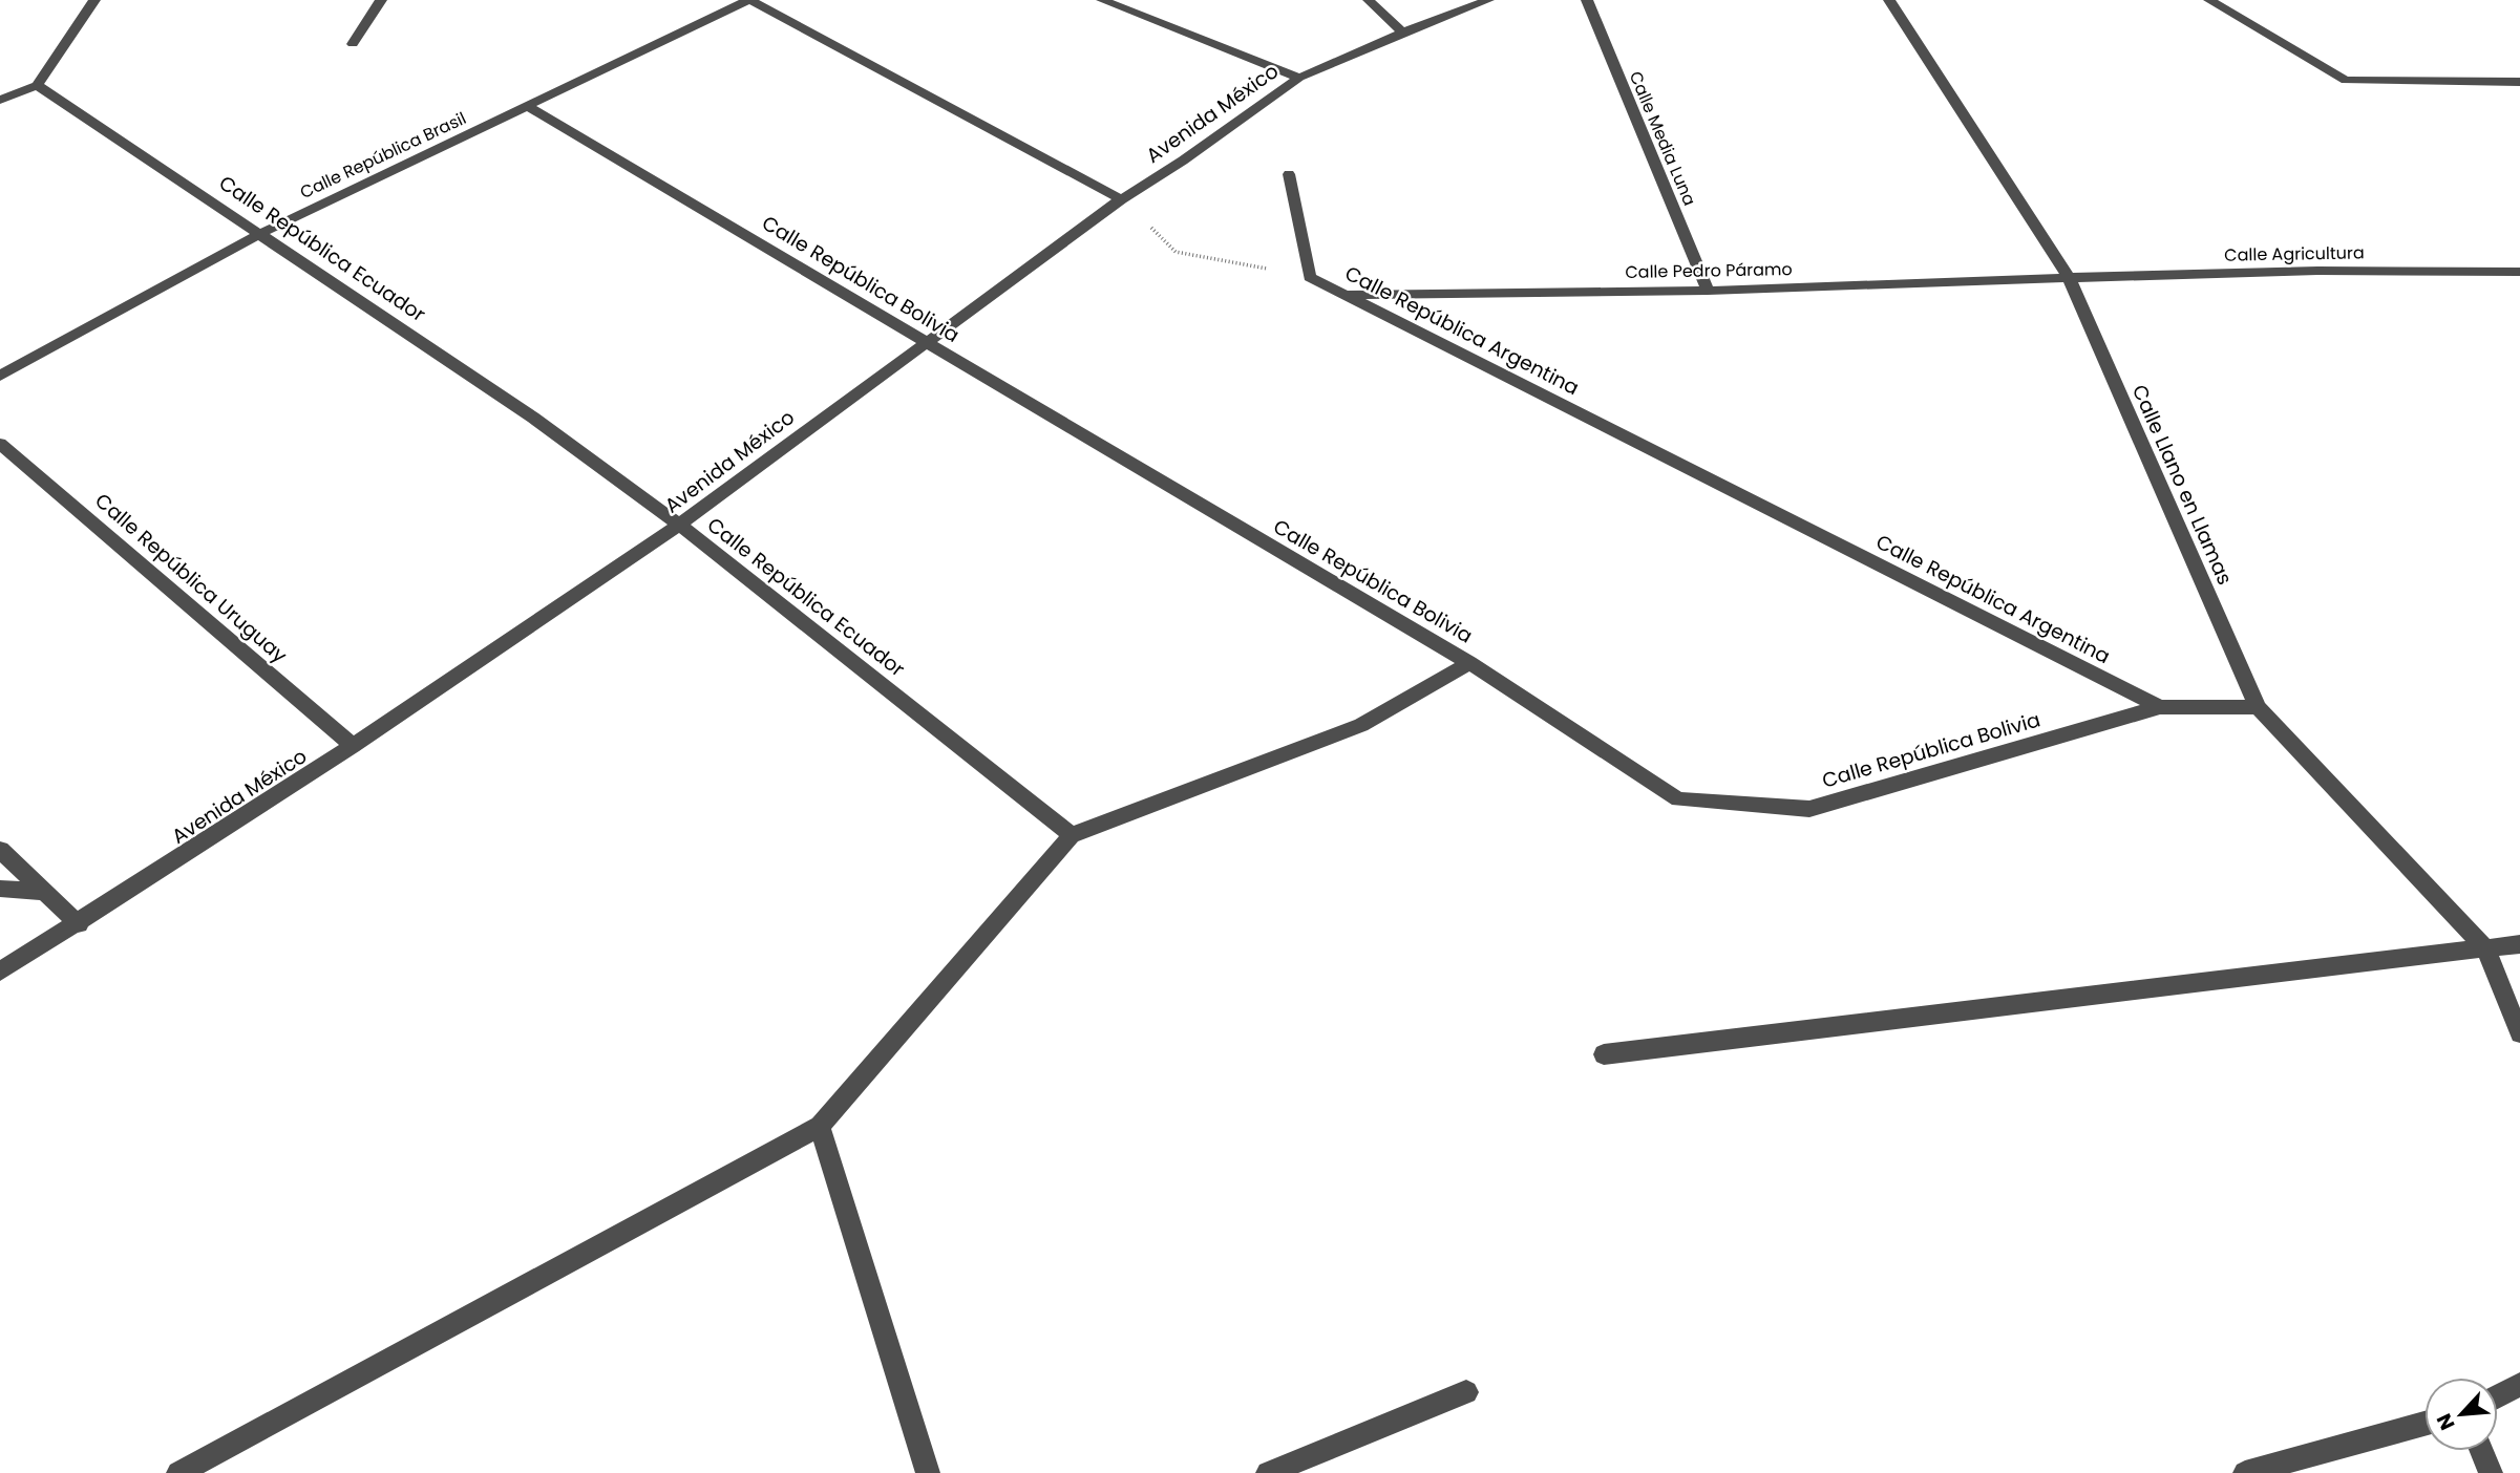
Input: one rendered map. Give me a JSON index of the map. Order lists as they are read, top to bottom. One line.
{"streets":{"street":["Avenida México","Calle Media Luna","Calle República Brasil","Calle República Ecuador","Calle Agricultura","Calle Pedro Páramo","Calle República Bolivia","Calle República Argentina","Calle Llano en Llamas","Calle República Uruguay"]},"crossings":[["Avenida México","Calle República Ecuador"],["Avenida México","Calle República Bolivia"],["Avenida México","Calle República Uruguay"],["Calle Media Luna","Calle Pedro Páramo"],["Calle República Brasil","Calle República Ecuador"],["Calle República Brasil","Calle República Bolivia"],["Calle Agricultura","Calle Pedro Páramo"],["Calle Agricultura","Calle Llano en Llamas"],["Calle Pedro Páramo","Calle República Argentina"],["Calle Pedro Páramo","Calle Llano en Llamas"],["Calle República Bolivia","Calle República Argentina"],["Calle República Bolivia","Calle Llano en Llamas"]],"north":"bottom left"}
